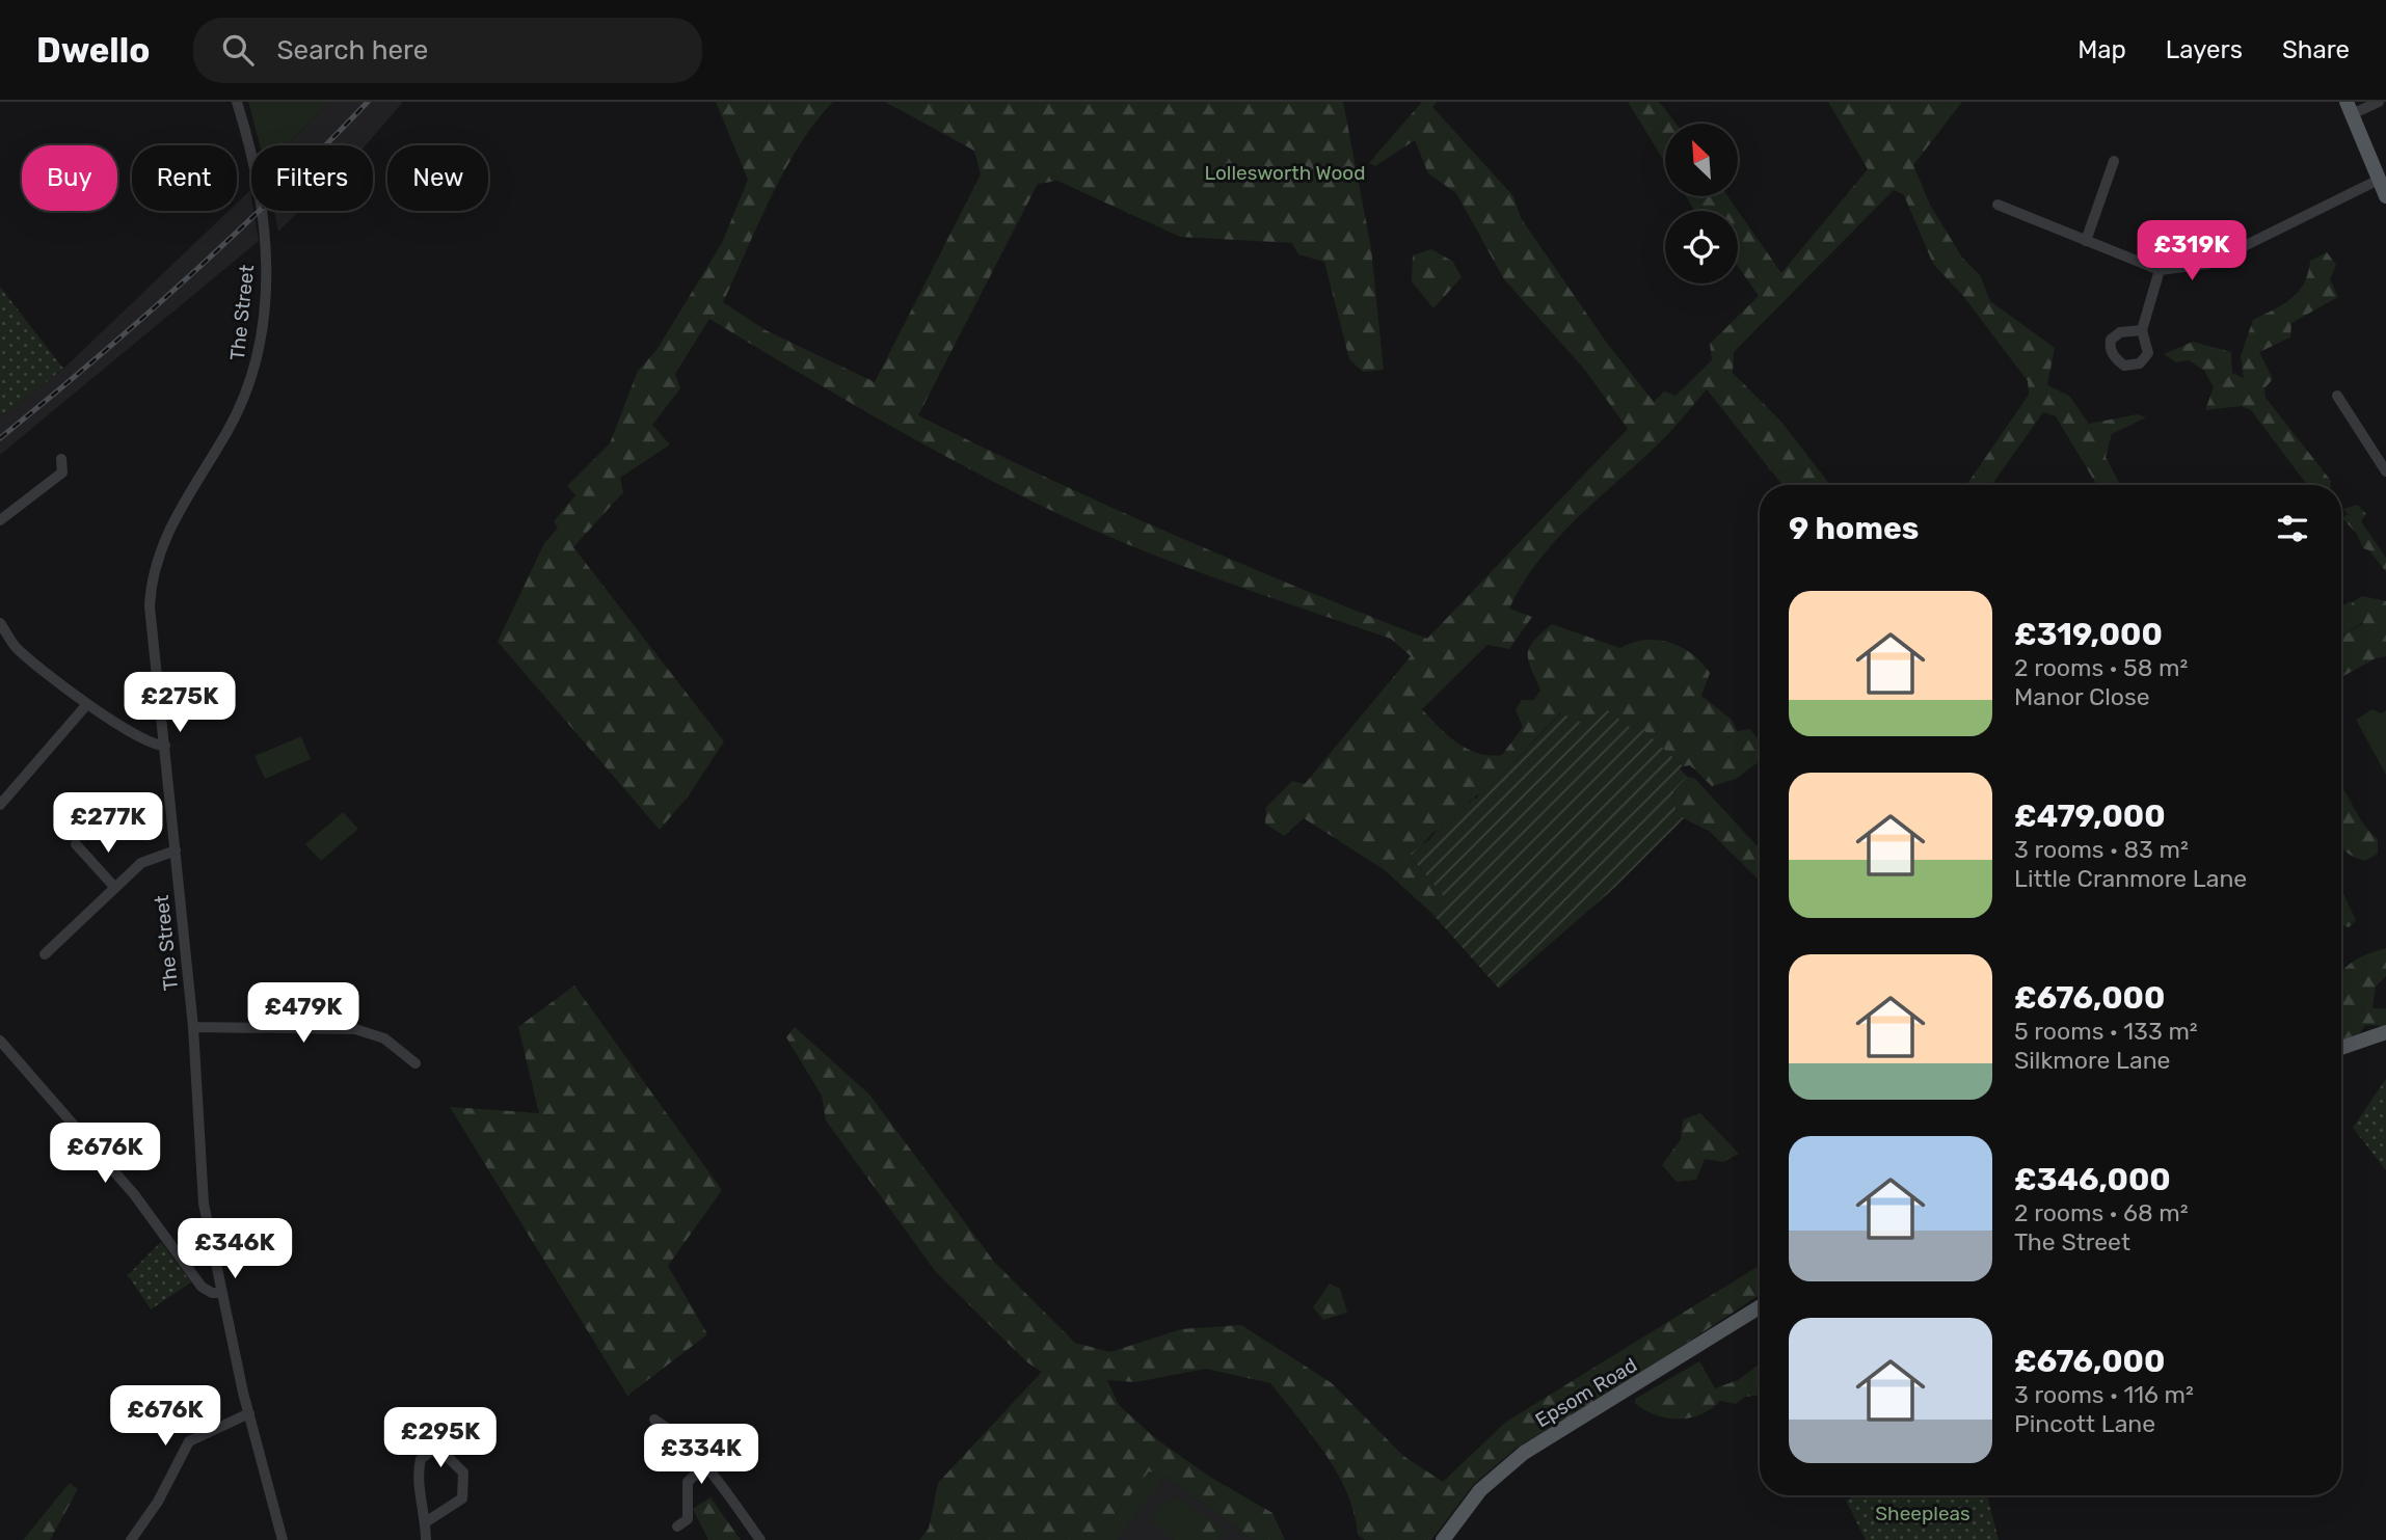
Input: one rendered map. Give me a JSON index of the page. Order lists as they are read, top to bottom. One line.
{"streets":{"main road":["Epsom Road"],"street":["The Street"]},"parks":["Lollesworth Wood","Sheepleas"],"north":"top left","page":{"header":"Dwello","search":"Search here","nav":["Map","Layers","Share"],"chip":["Buy","Rent","Filters","New"],"price":["£319K","£275K","£277K","£479K","£676K","£346K","£676K","£295K","£334K"],"heading":"9 homes","list":[{"name":"£319,000","note":"2 rooms · 58 m² · Manor Close"},{"name":"£479,000","note":"3 rooms · 83 m² · Little Cranmore Lane"},{"name":"£676,000","note":"5 rooms · 133 m² · Silkmore Lane"},{"name":"£346,000","note":"2 rooms · 68 m² · The Street"},{"name":"£676,000","note":"3 rooms · 116 m² · Pincott Lane"}]}}
